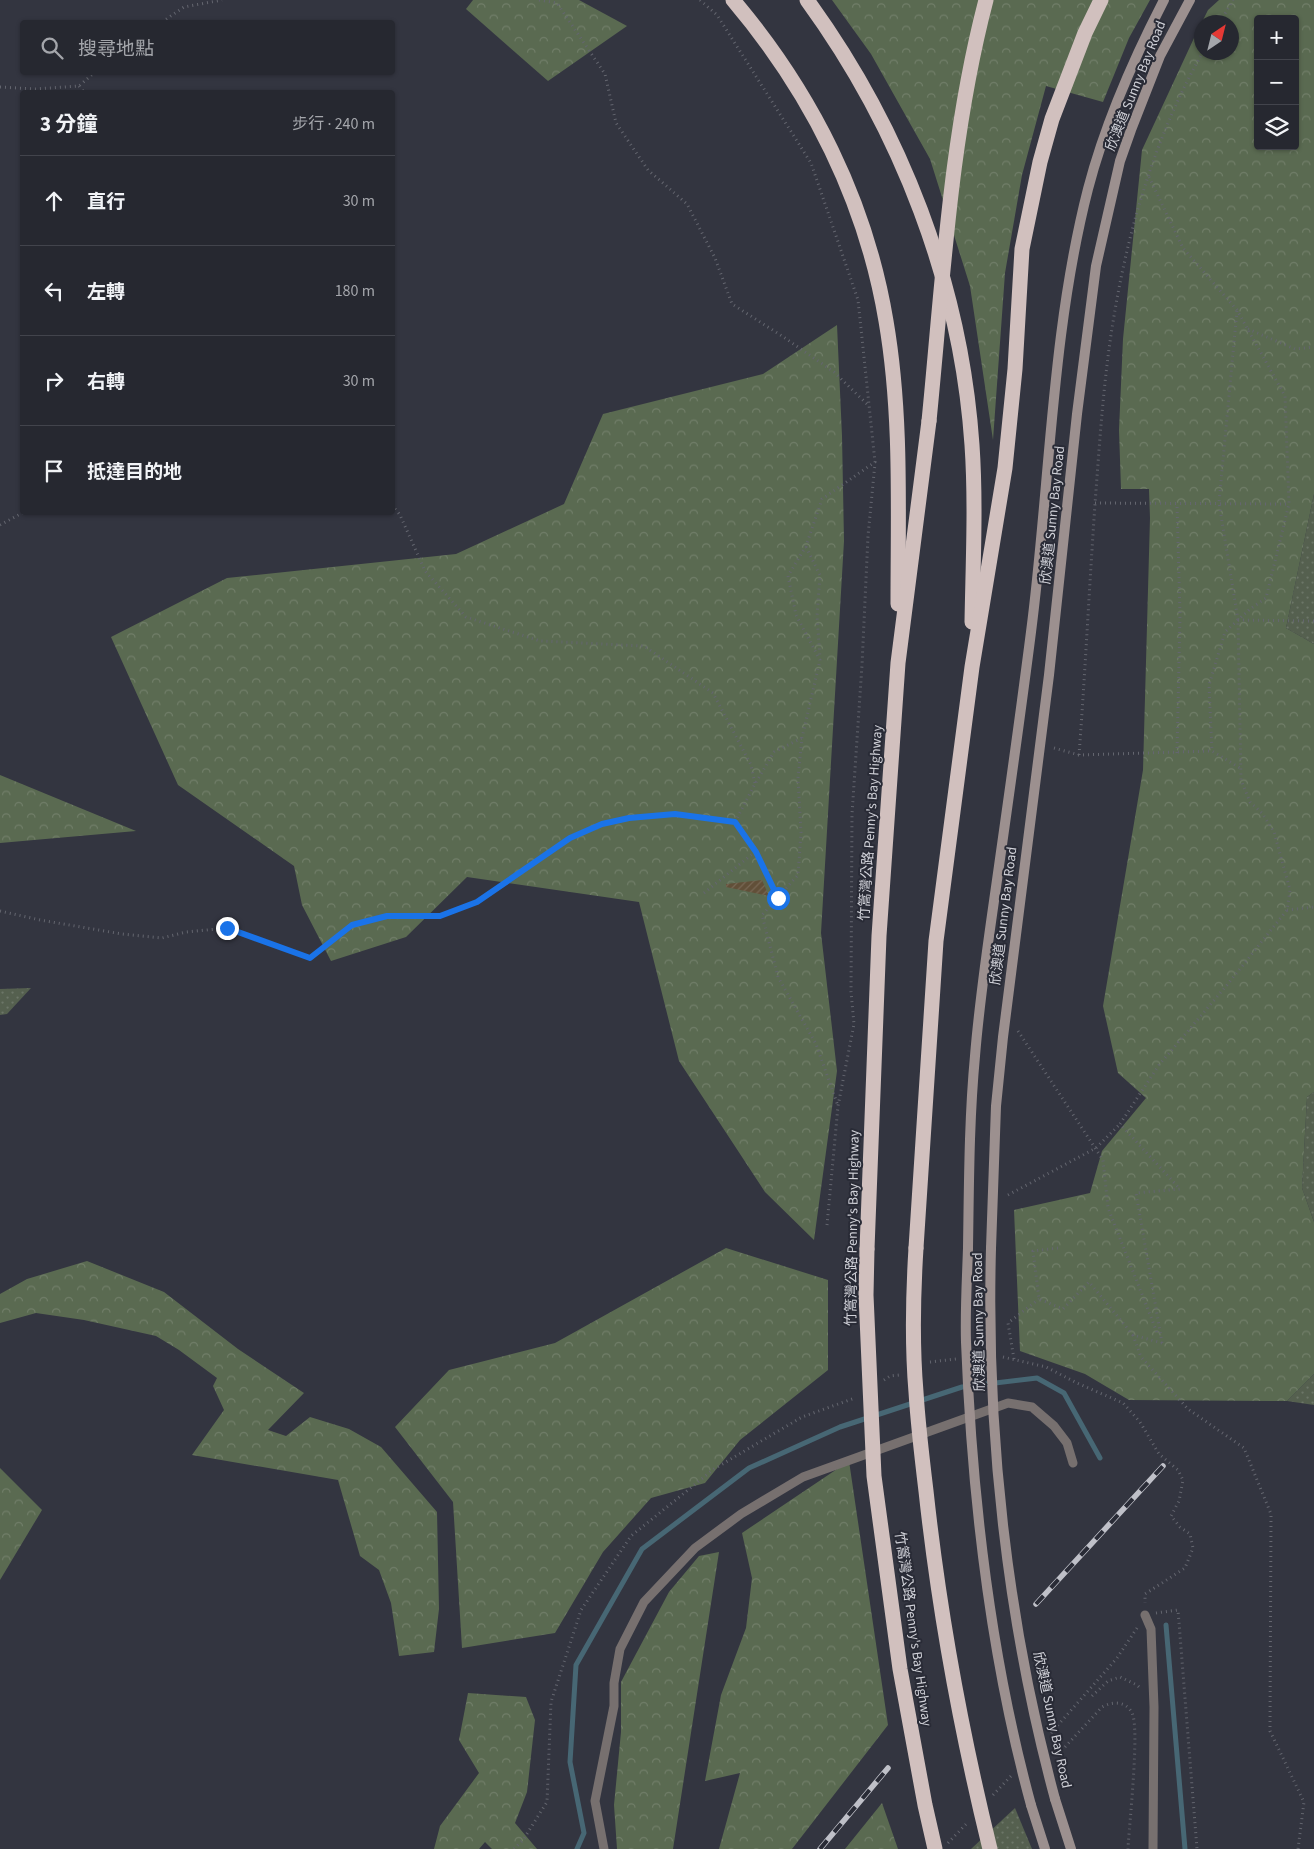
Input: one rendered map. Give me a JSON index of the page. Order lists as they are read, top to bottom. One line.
{"streets":{"highway":["竹篙灣公路 Penny's Bay Highway"],"main road":["欣澳道 Sunny Bay Road"]},"north":"top right","page":{"map_buttons":["+","−"],"search":"搜尋地點","heading":["3 分鐘","步行 · 240 m"],"list":[["直行","30 m"],["左轉","180 m"],["右轉","30 m"],"抵達目的地"]}}
